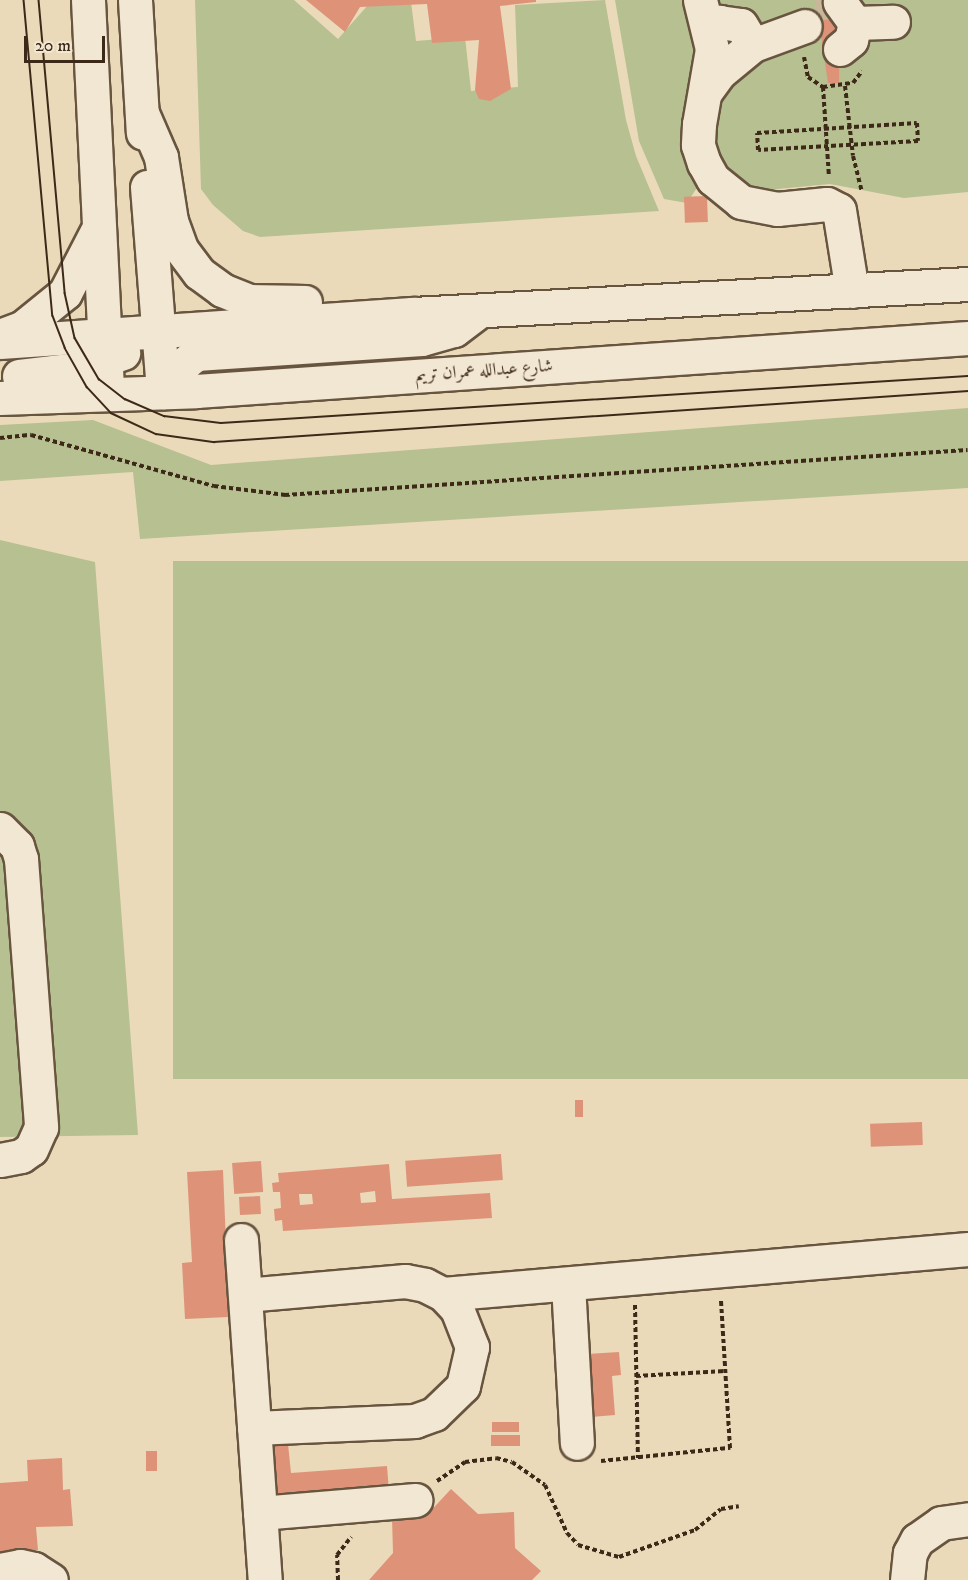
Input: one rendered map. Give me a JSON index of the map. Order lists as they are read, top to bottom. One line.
{"streets":{"street":["شارع عبدالله عمران تريم"]},"scale_bar":"20 m"}
